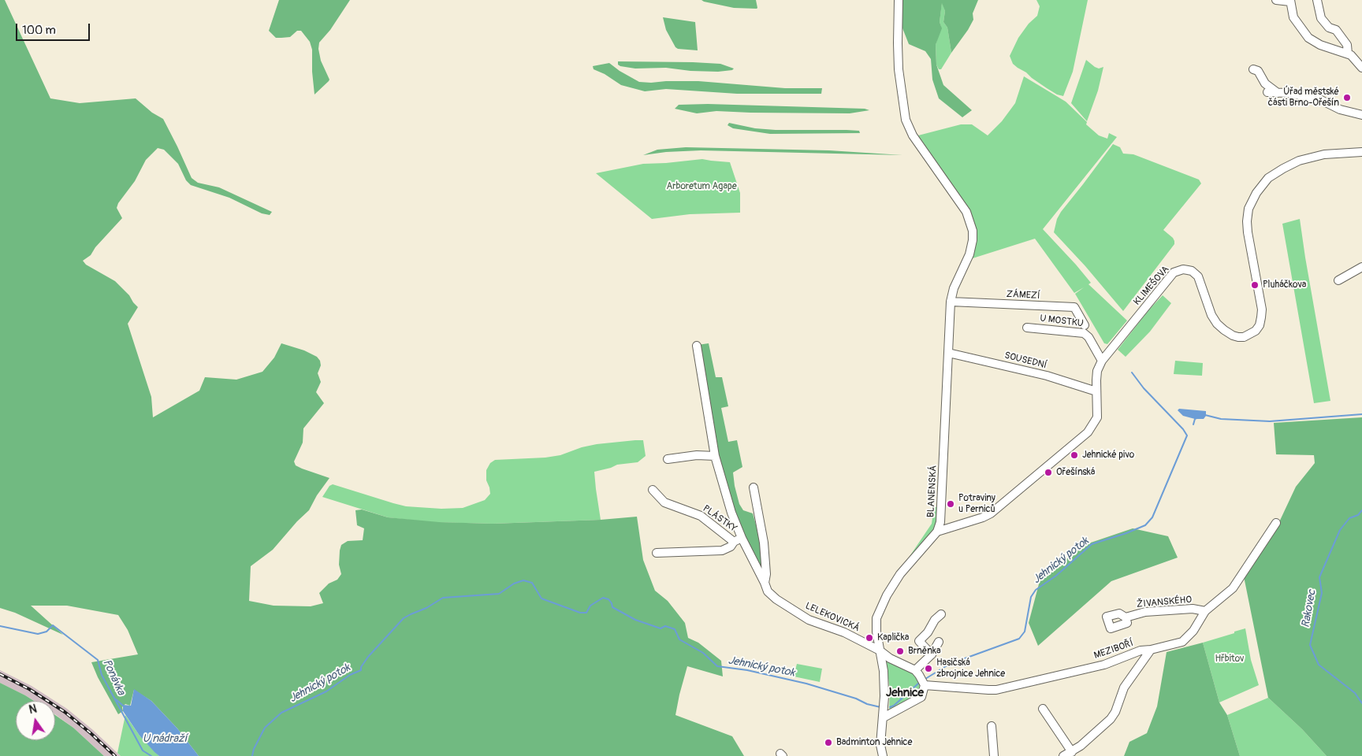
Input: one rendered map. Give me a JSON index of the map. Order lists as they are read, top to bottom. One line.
{"streets":{"street":["KLIMEŠOVA","ZÁMEZÍ","U MOSTKU","SOUSEDNÍ","BLANENSKÁ","PLÁSTKY","ŽIVANSKÉHO","LELEKOVICKÁ","MEZIBOŘÍ"]},"crossings":[["KLIMEŠOVA","U MOSTKU"],["ZÁMEZÍ","BLANENSKÁ"],["SOUSEDNÍ","BLANENSKÁ"],["BLANENSKÁ","LELEKOVICKÁ"],["PLÁSTKY","LELEKOVICKÁ"],["ŽIVANSKÉHO","MEZIBOŘÍ"]],"districts":["Jehnice"],"water":["Jehnický potok","Rakovec","Ponávka","U nádraží"],"parks":["Arboretum Agape","Hřbitov"],"places":["Úřad městské části Brno-Ořešín","Pluháčkova","Jehnické pivo","Ořešínská","Potraviny u Perniců","Kaplička","Brněnka","Hasičská zbrojnice Jehnice","Badminton Jehnice"],"scale_bar":"100 m","north":"top"}
